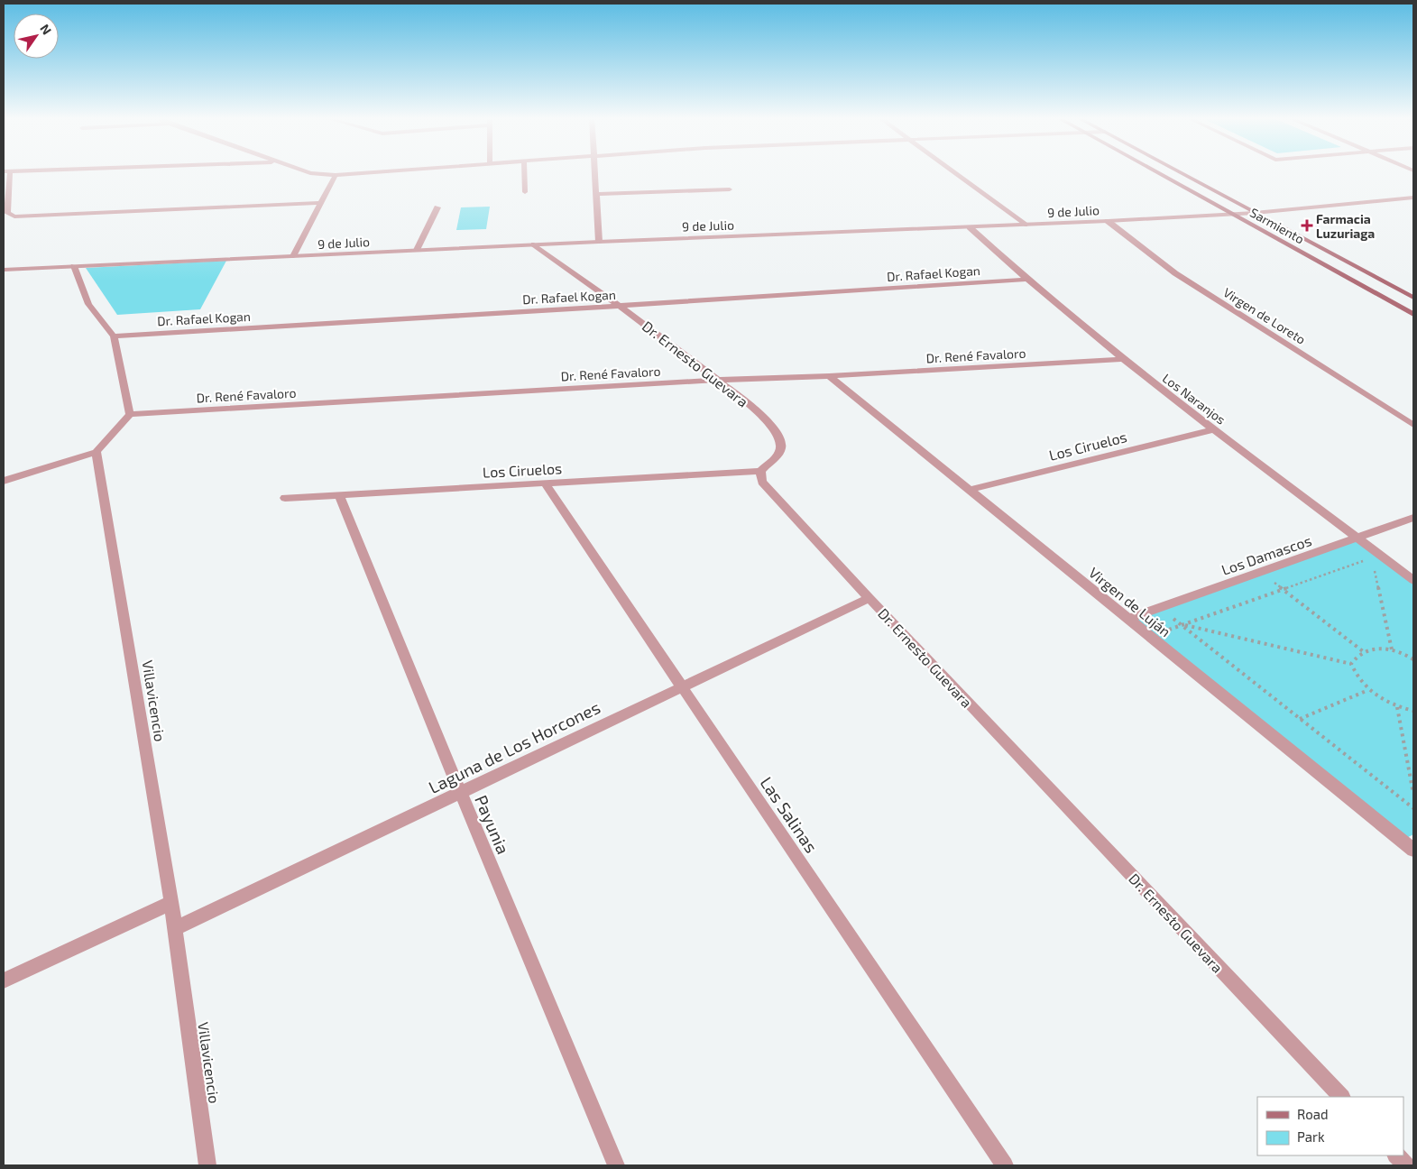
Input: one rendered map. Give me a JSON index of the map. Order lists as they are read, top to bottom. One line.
{"streets":{"main road":["Sarmiento"],"street":["9 de Julio","Dr. Rafael Kogan","Virgen de Loreto","Dr. René Favaloro","Dr. Ernesto Guevara","Los Naranjos","Los Ciruelos","Los Damascos","Virgen de Luján","Villavicencio","Laguna de Los Horcones","Las Salinas","Payunia"]},"crossings":[["9 de Julio","Sarmiento"],["9 de Julio","Virgen de Loreto"],["9 de Julio","Dr. Ernesto Guevara"],["9 de Julio","Los Naranjos"],["Dr. Rafael Kogan","Dr. Ernesto Guevara"],["Dr. Rafael Kogan","Los Naranjos"],["Dr. René Favaloro","Dr. Ernesto Guevara"],["Dr. René Favaloro","Los Naranjos"],["Dr. René Favaloro","Virgen de Luján"],["Dr. Ernesto Guevara","Los Ciruelos"],["Dr. Ernesto Guevara","Laguna de Los Horcones"],["Los Naranjos","Los Ciruelos"],["Los Naranjos","Los Damascos"],["Los Ciruelos","Virgen de Luján"],["Los Ciruelos","Las Salinas"],["Los Ciruelos","Payunia"],["Los Damascos","Virgen de Luján"],["Villavicencio","Laguna de Los Horcones"],["Laguna de Los Horcones","Las Salinas"],["Laguna de Los Horcones","Payunia"]],"places":{"health":["Farmacia Luzuriaga"]},"legend":["Road","Park"],"north":"top right"}
